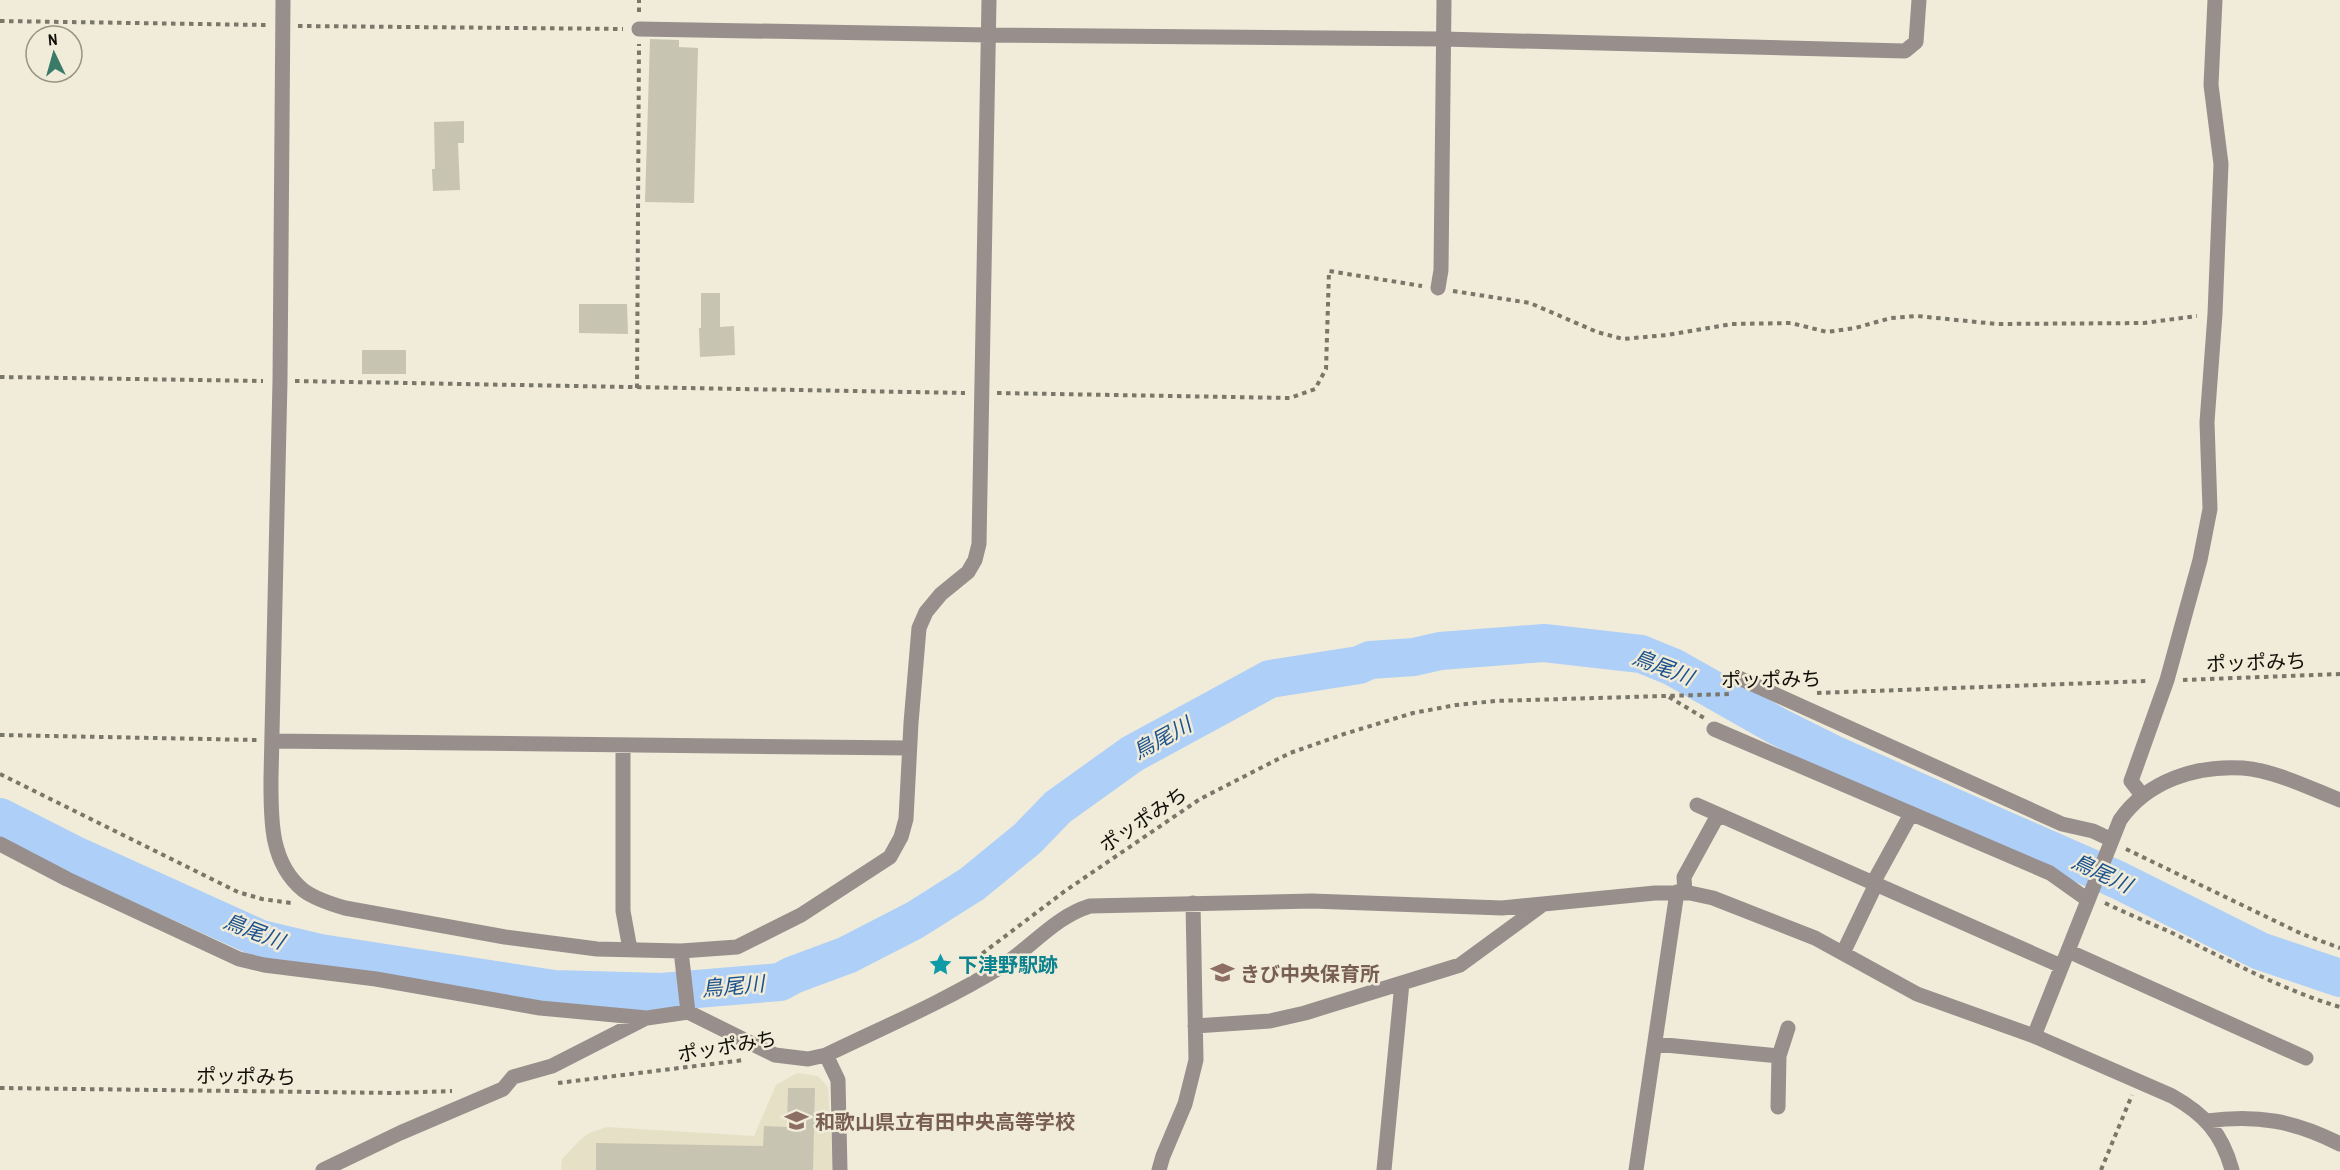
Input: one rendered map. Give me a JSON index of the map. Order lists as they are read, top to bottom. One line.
{"streets":{"path":["ポッポみち"]},"water":["鳥尾川"],"places":{"place":["下津野駅跡"],"school or university":["きび中央保育所","和歌山県立有田中央高等学校"]},"north":"top"}
